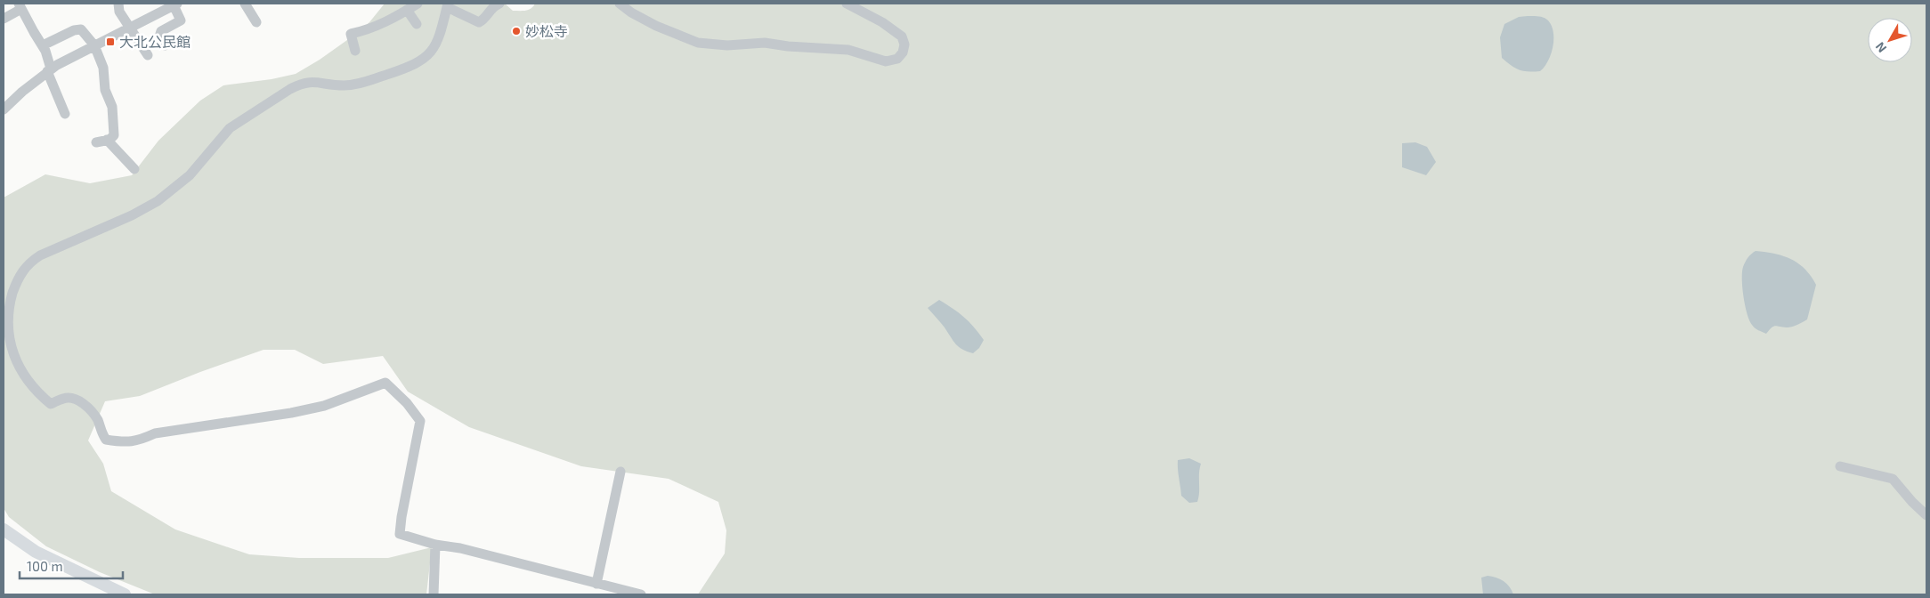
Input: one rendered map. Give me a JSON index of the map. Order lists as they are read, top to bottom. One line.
{"places":{"other":["妙松寺"],"transit":["大北公民館"]},"scale_bar":"100 m","north":"bottom left"}
